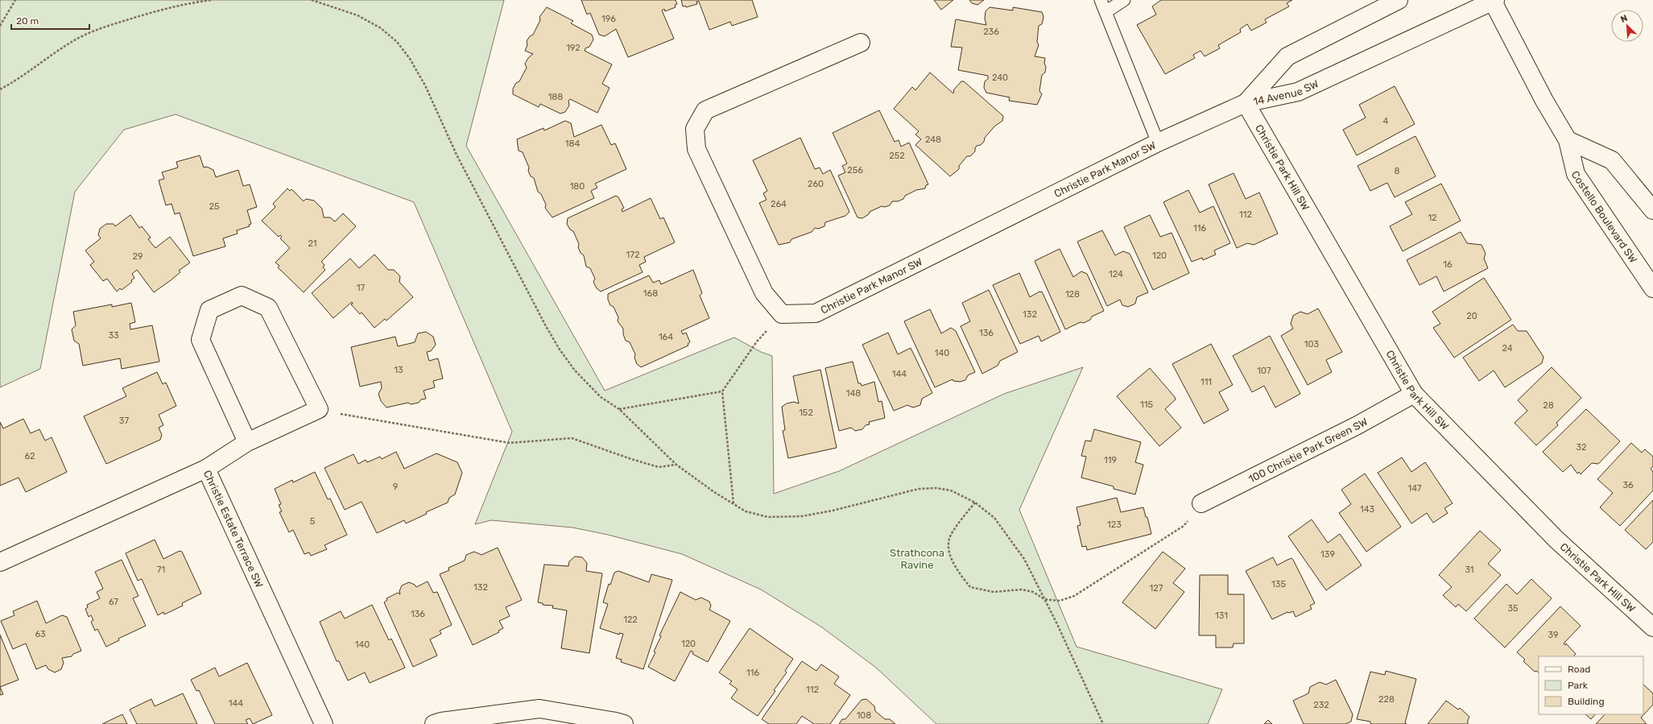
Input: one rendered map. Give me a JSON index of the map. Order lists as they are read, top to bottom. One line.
{"streets":{"street":["14 Avenue SW","Christie Park Hill SW","Christie Park Manor SW","Costello Boulevard SW","100 Christie Park Green SW","Christie Estate Terrace SW"]},"crossings":[["14 Avenue SW","Christie Park Hill SW"],["14 Avenue SW","Christie Park Manor SW"],["14 Avenue SW","Costello Boulevard SW"],["Christie Park Hill SW","Christie Park Manor SW"],["Christie Park Hill SW","100 Christie Park Green SW"]],"parks":["Strathcona Ravine"],"house_numbers":["196","236","192","240","188","4","248","184","252","256","8","260","180","264","25","112","12","116","21","172","120","29","16","124","17","168","128","132","20","136","33","164","103","24","140","13","107","144","111","148","115","28","152","37","32","62","119","36","9","147","143","5","123","139","71","31","135","132","127","67","35","136","131","122","63","39","120","140","116","112","228","144","232","108"],"legend":["Road","Park","Building"],"scale_bar":"20 m","north":"top left"}
